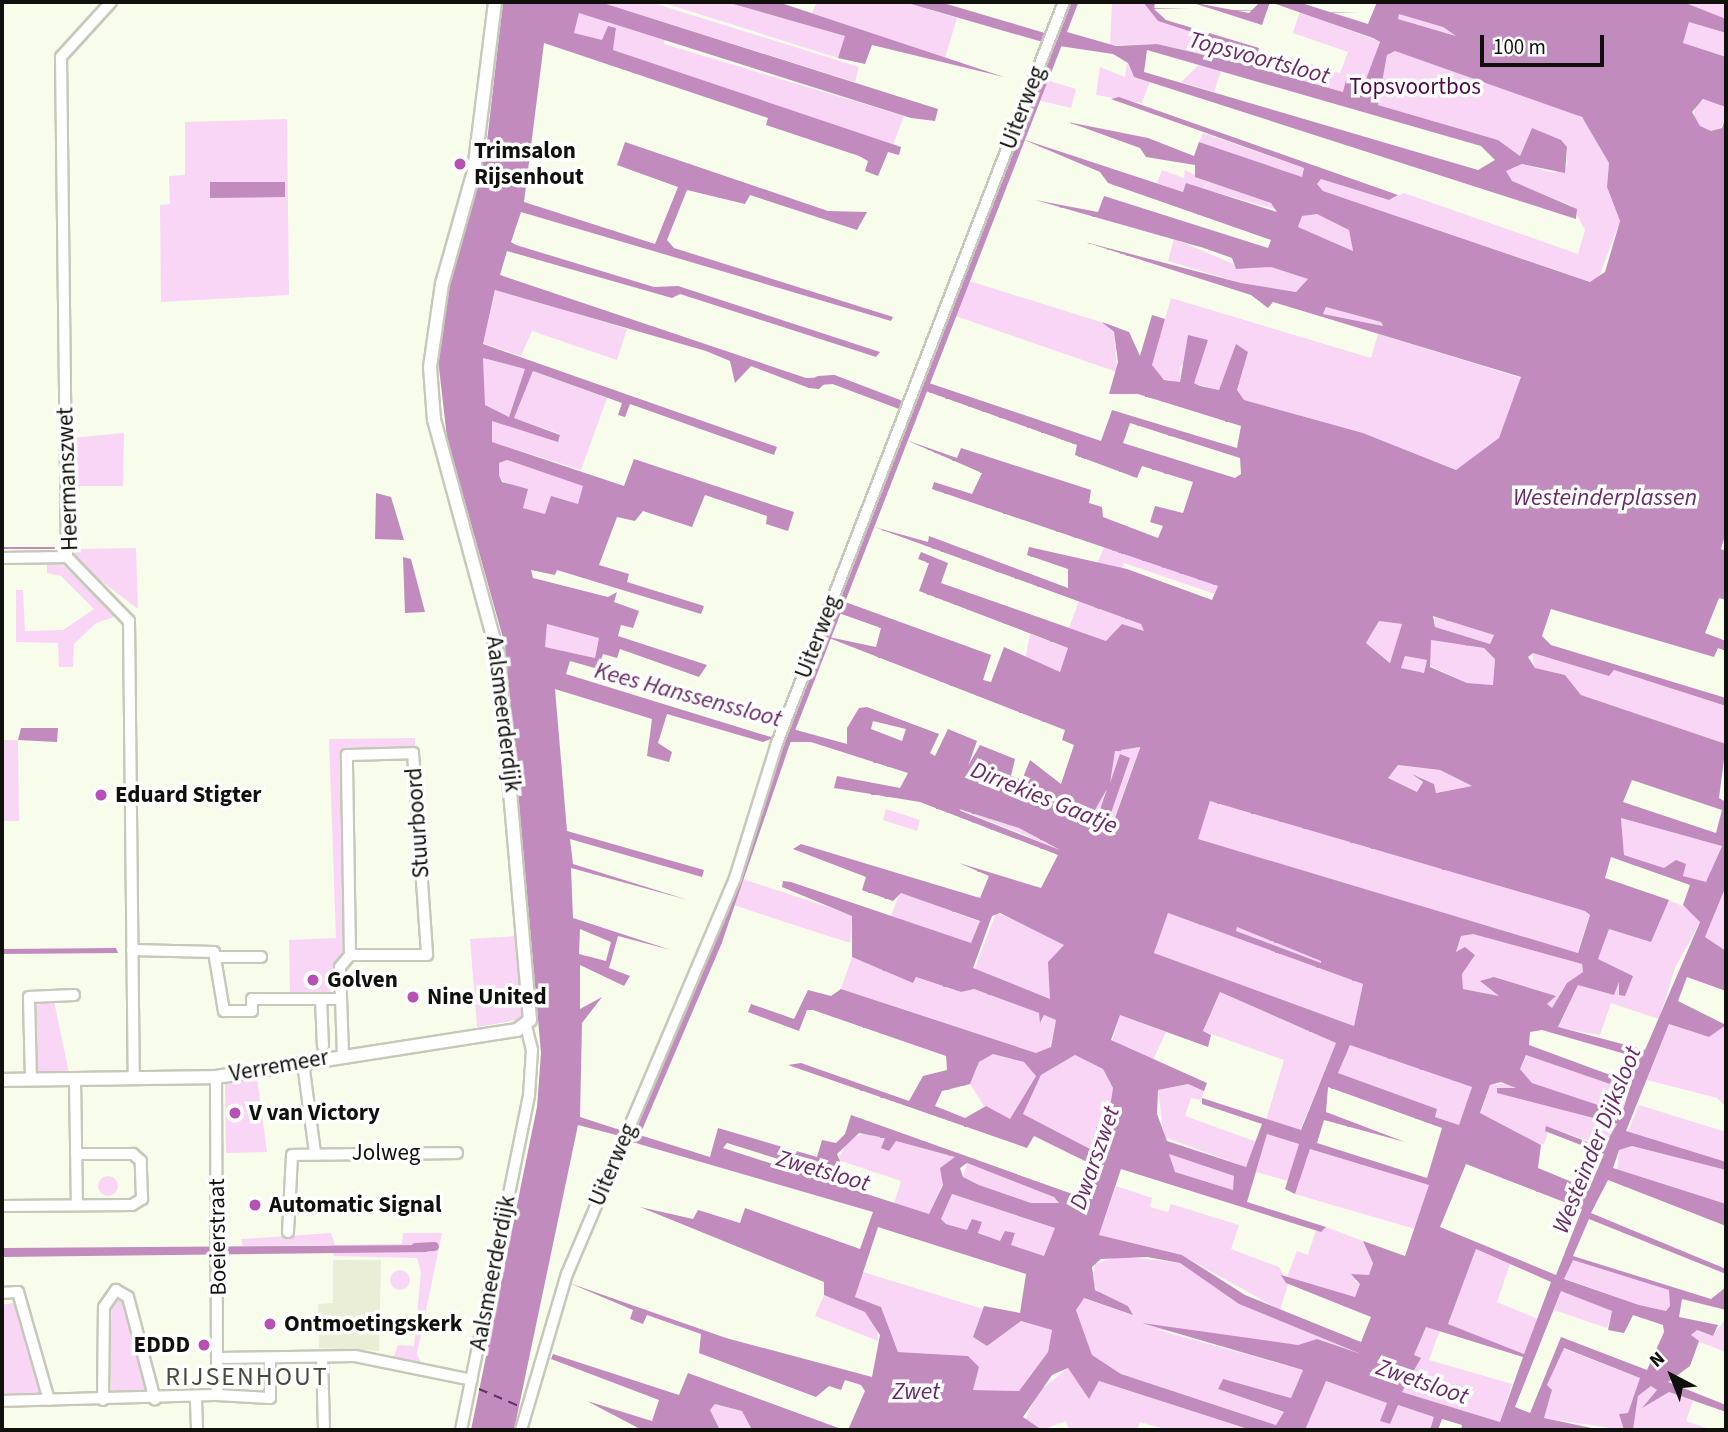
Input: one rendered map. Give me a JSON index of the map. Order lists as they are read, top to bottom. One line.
{"streets":{"street":["Uiterweg","Heermanszwet","Aalsmeerderdijk","Stuurboord","Verremeer","Jolweg","Boeierstraat"]},"crossings":[["Heermanszwet","Verremeer"],["Aalsmeerderdijk","Verremeer"],["Stuurboord","Verremeer"],["Verremeer","Boeierstraat"]],"districts":["RIJSENHOUT"],"water":["Topsvoortsloot","Westeinderplassen","Kees Hanssenssloot","Dirrekies Gaatje","Westeinder Dijksloot","Dwarszwet","Zwetsloot","Zwet"],"parks":["Topsvoortbos"],"places":["Trimsalon Rijsenhout","Eduard Stigter","Golven","Nine United","V van Victory","Automatic Signal","Ontmoetingskerk","EDDD"],"scale_bar":"100 m","north":"top left"}
